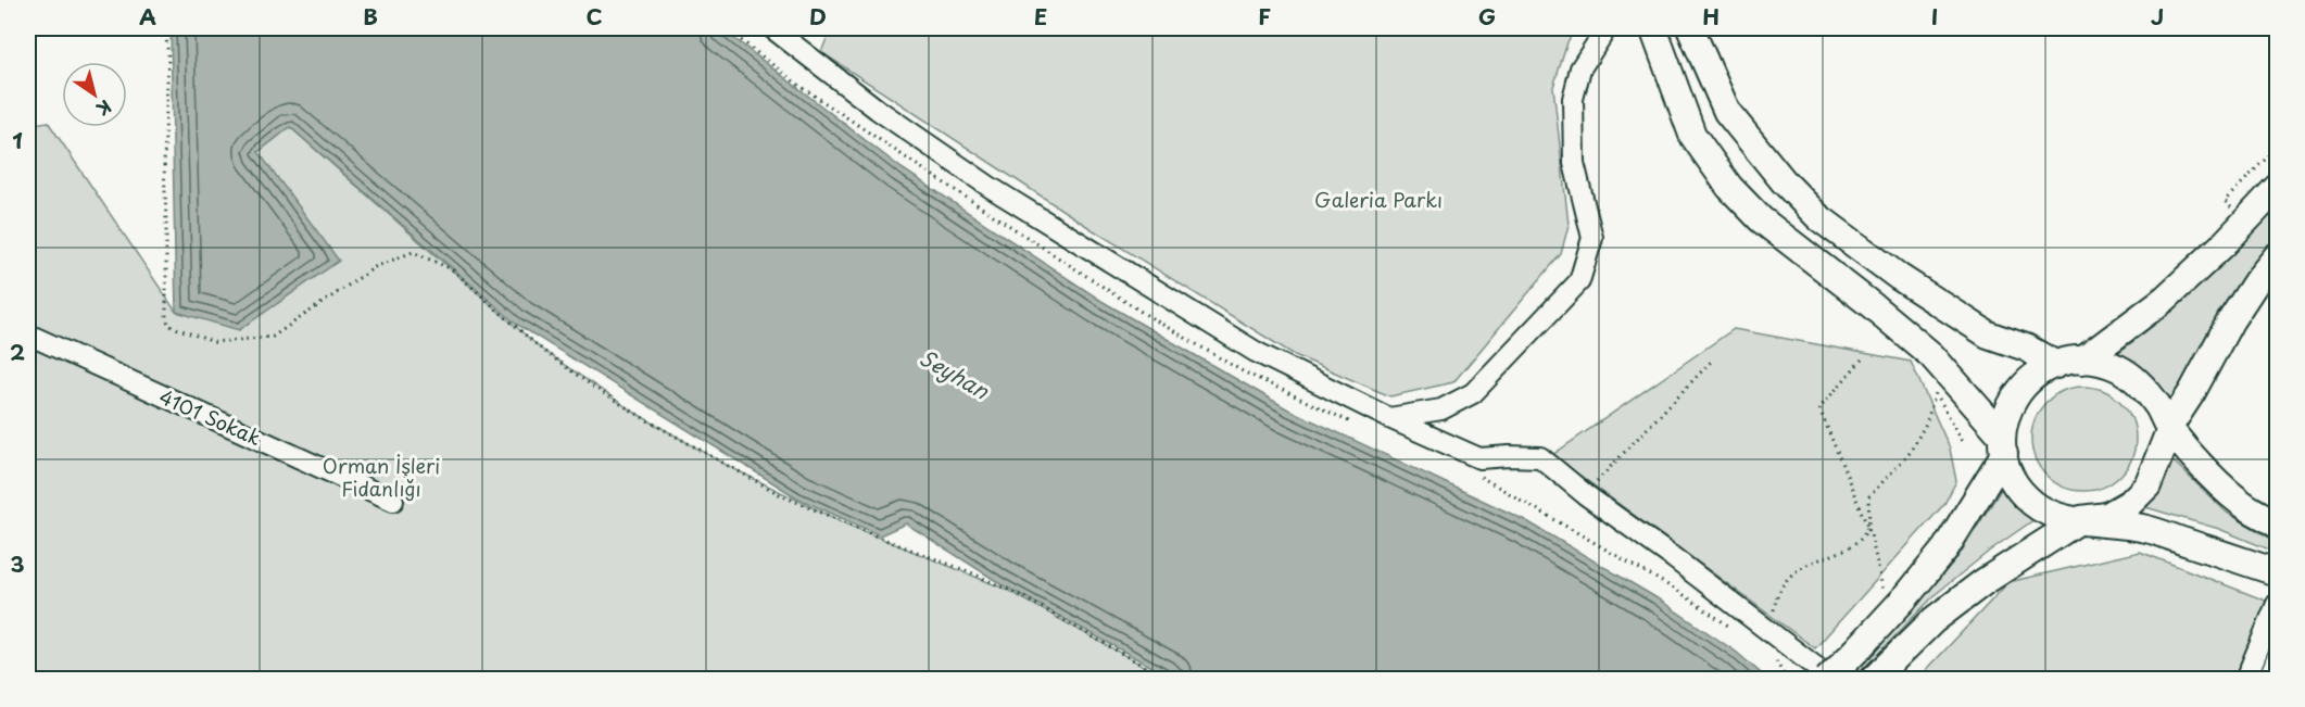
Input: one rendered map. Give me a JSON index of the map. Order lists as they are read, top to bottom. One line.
{"streets":{"street":["4101 Sokak"]},"water":["Seyhan"],"parks":["Galeria Parkı","Orman İşleri Fidanlığı"],"north":"bottom right","grid":{"columns":["A","B","C","D","E","F","G","H","I","J"],"rows":["1","2","3"]}}
